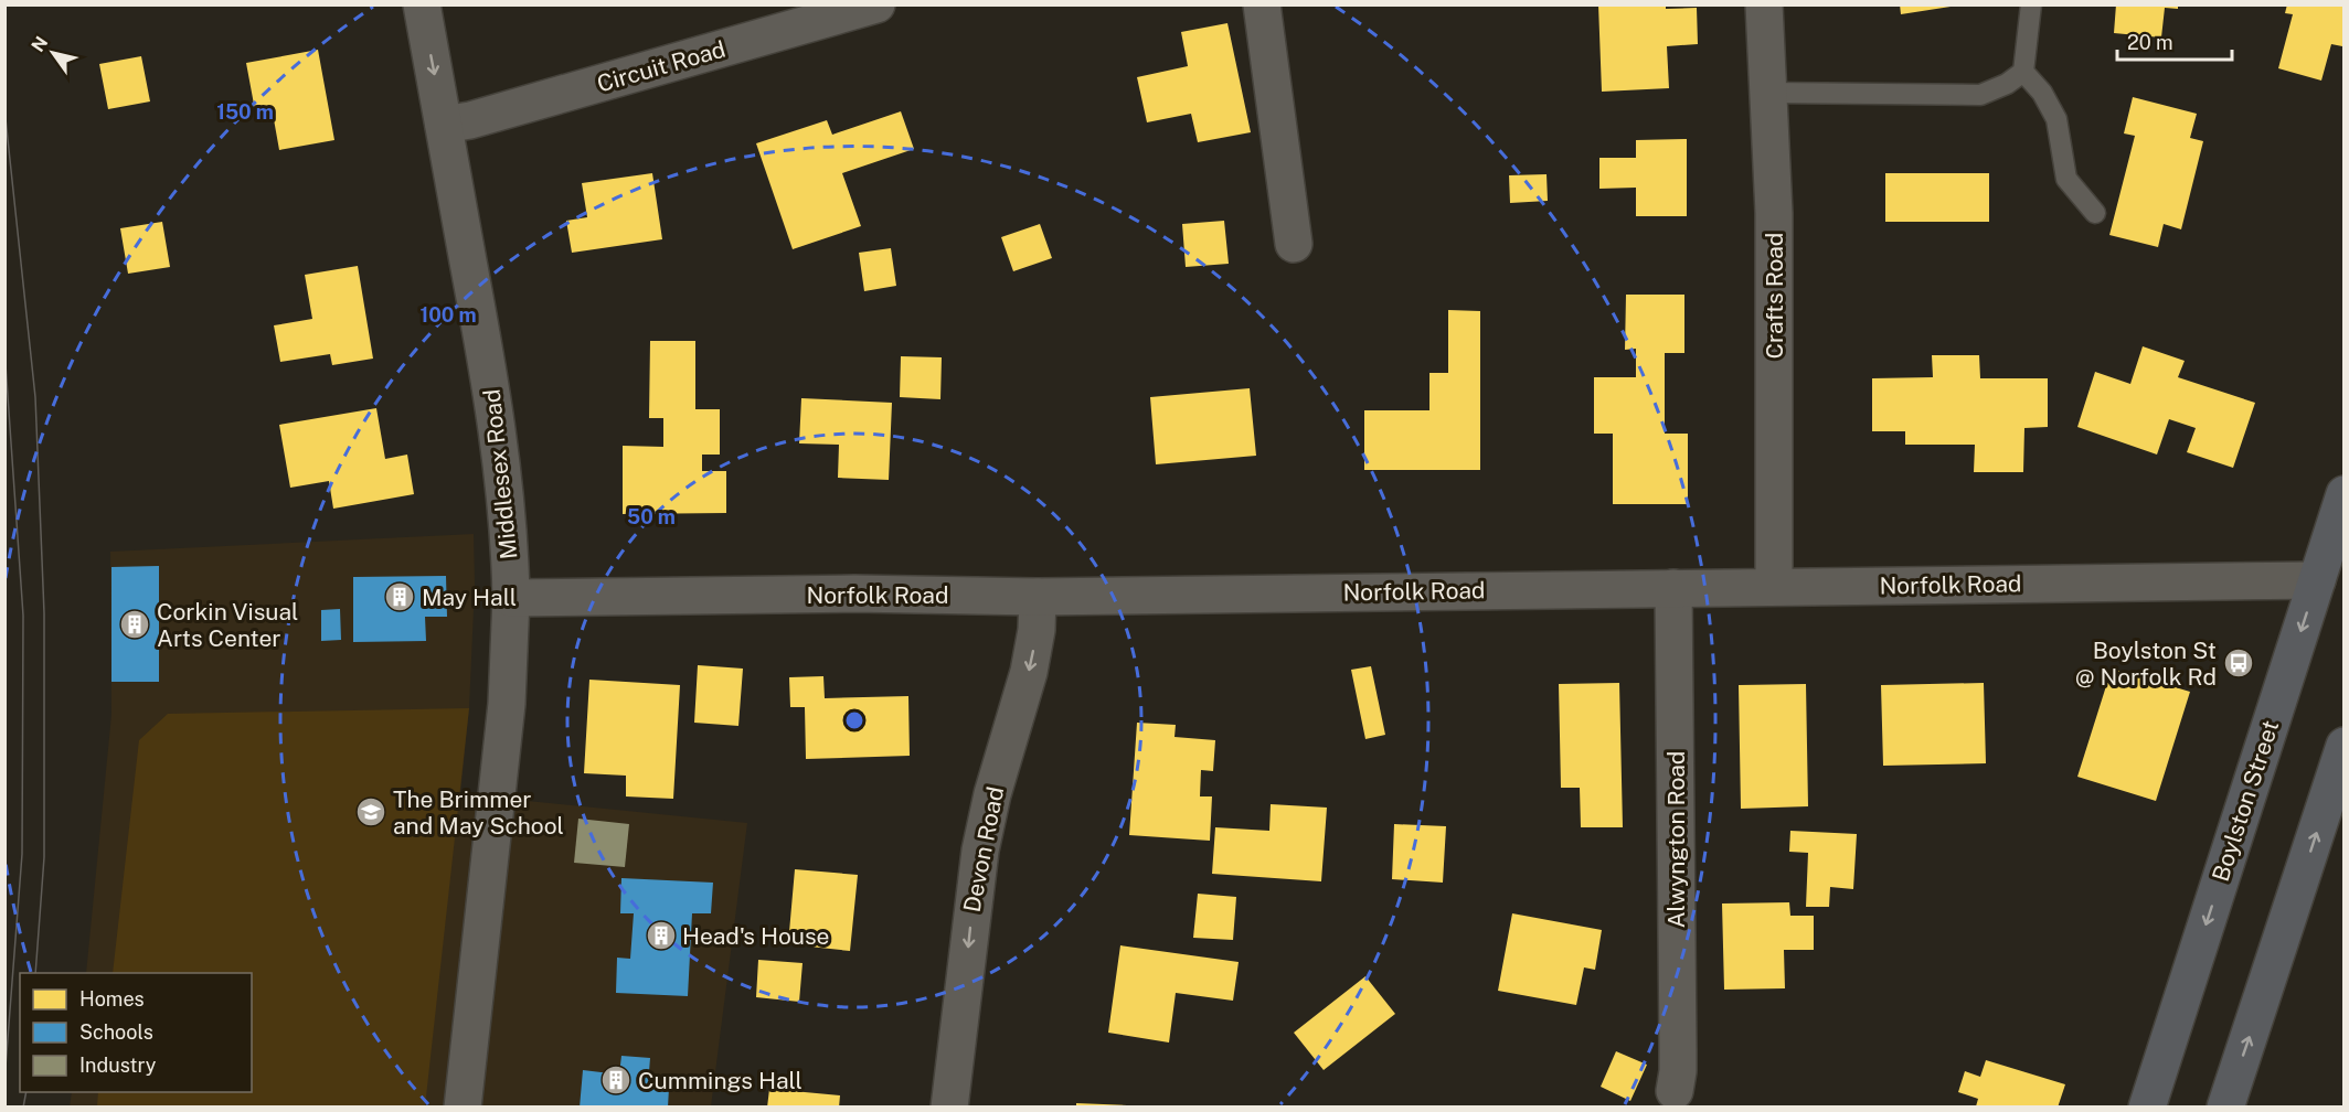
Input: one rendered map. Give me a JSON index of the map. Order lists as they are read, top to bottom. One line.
{"streets":{"highway":["Boylston Street"],"street":["Circuit Road","Crafts Road","Middlesex Road","Norfolk Road","Alwyngton Road","Devon Road"]},"crossings":[["Circuit Road","Middlesex Road"],["Crafts Road","Norfolk Road"],["Middlesex Road","Norfolk Road"],["Norfolk Road","Boylston Street"],["Norfolk Road","Alwyngton Road"],["Norfolk Road","Devon Road"]],"one_way":["Devon Road"],"places":{"building":["May Hall","Corkin Visual Arts Center","Head's House","Cummings Hall"],"bus stop":["Boylston St @ Norfolk Rd"],"school or university":["The Brimmer and May School"]},"legend":["Homes","Schools","Industry"],"scale_bar":"20 m","north":"top left","rings":["150 m","100 m","50 m"]}
